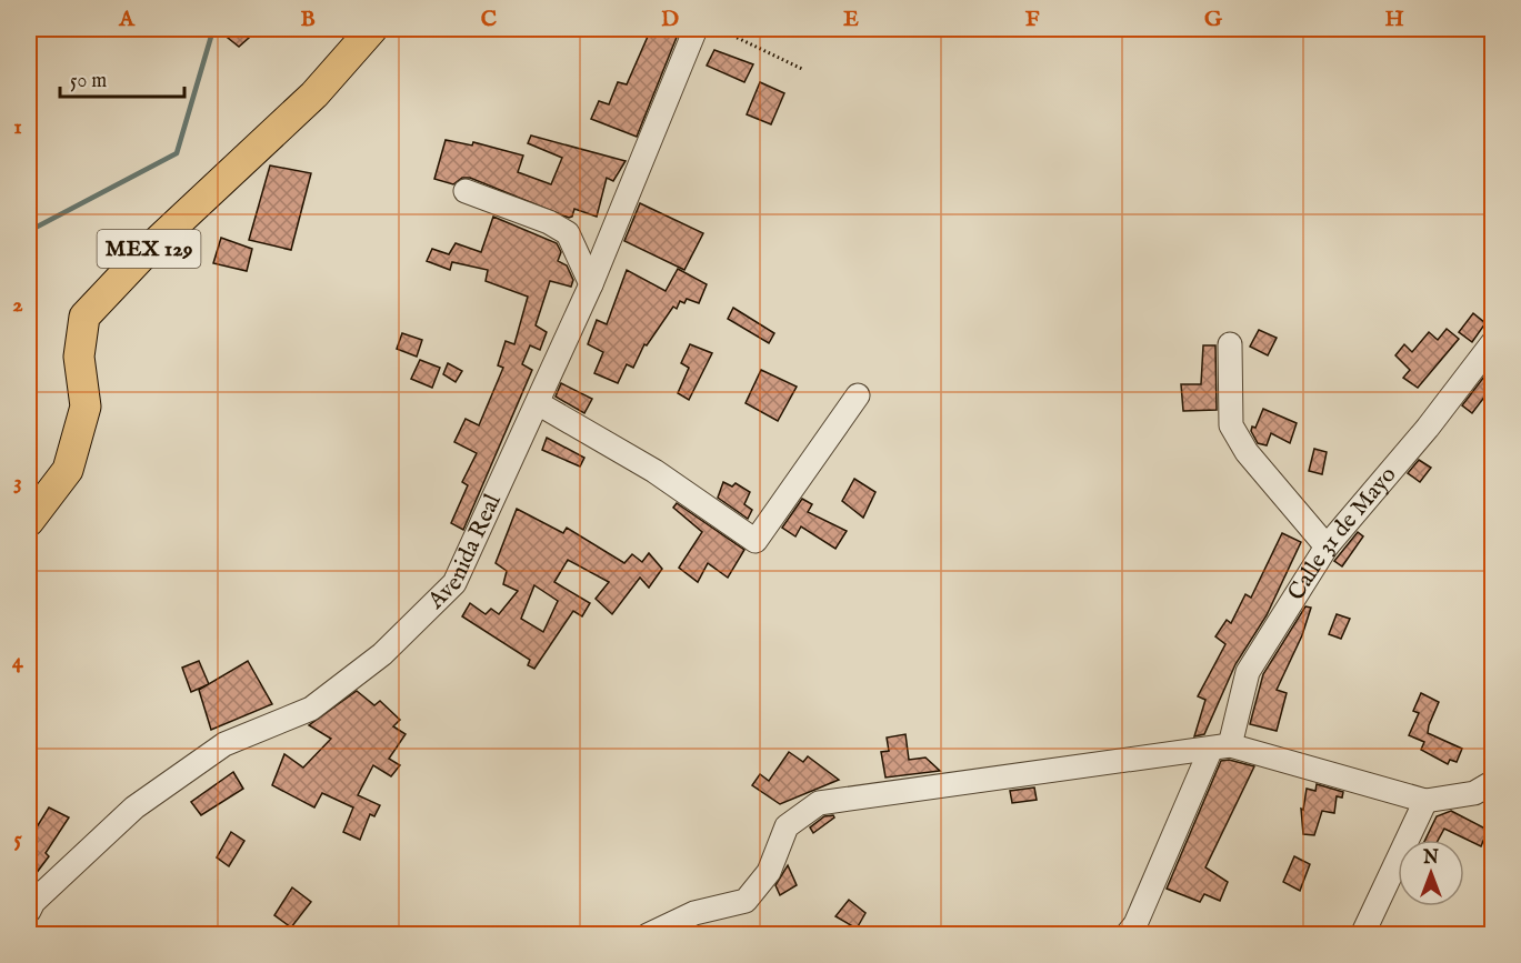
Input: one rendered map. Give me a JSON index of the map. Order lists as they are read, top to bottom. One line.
{"streets":{"main road":["MEX 129"],"street":["Calle 31 de Mayo","Avenida Real"]},"scale_bar":"50 m","north":"top","grid":{"columns":["A","B","C","D","E","F","G","H"],"rows":["1","2","3","4","5"]}}
